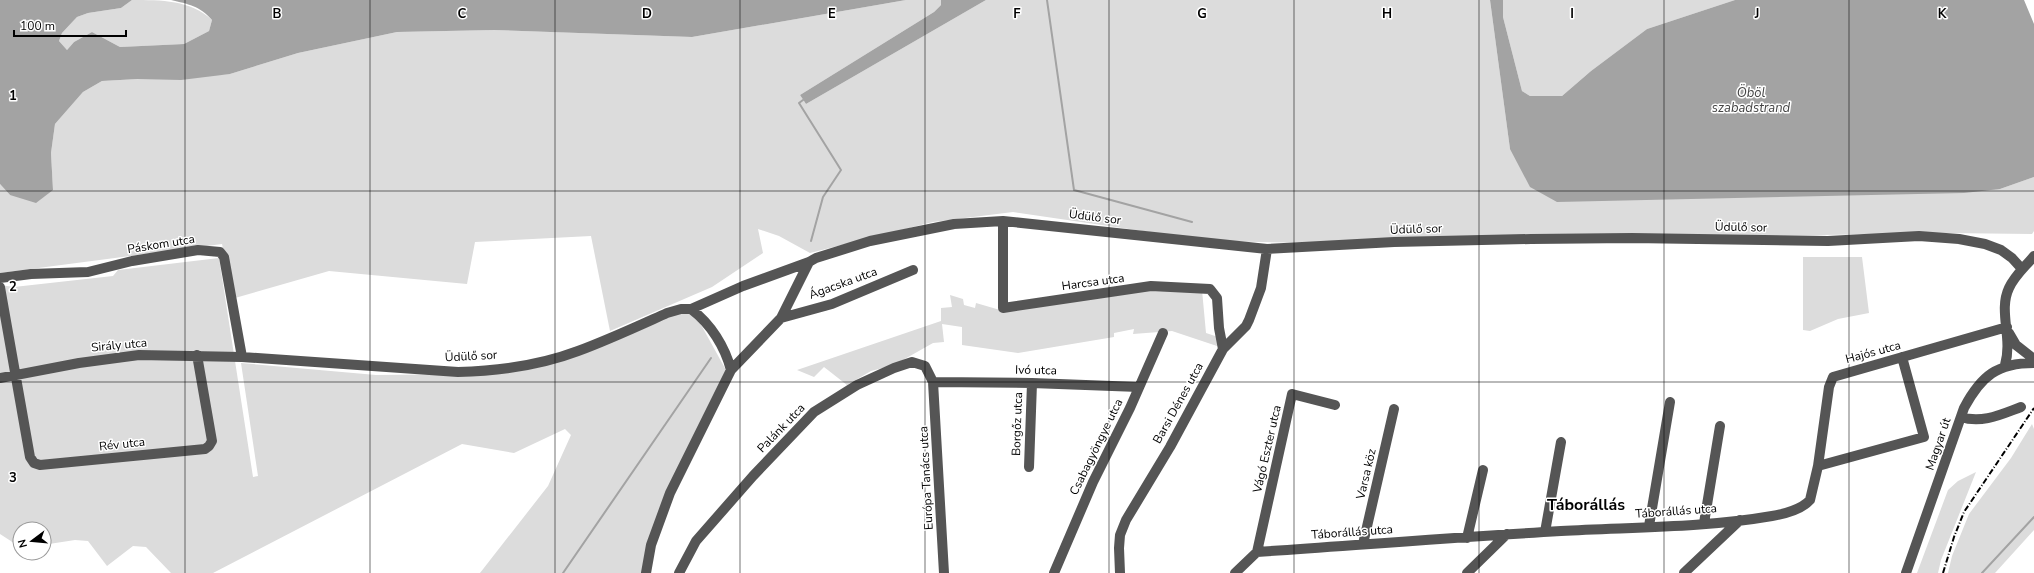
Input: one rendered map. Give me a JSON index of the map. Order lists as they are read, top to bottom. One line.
{"streets":{"street":["Üdülő sor","Páskom utca","Harcsa utca","Ágacska utca","Sirály utca","Hajós utca","Ivó utca","Barsi Dénes utca","Borgőz utca","Palánk utca","Rév utca","Magyar út","Csabagyöngye utca","Vágó Eszter utca","Varsa köz","Európa Tanács utca","Táborállás utca"]},"crossings":[["Üdülő sor","Páskom utca"],["Üdülő sor","Harcsa utca"],["Üdülő sor","Sirály utca"],["Üdülő sor","Barsi Dénes utca"],["Páskom utca","Sirály utca"],["Harcsa utca","Barsi Dénes utca"],["Sirály utca","Rév utca"],["Hajós utca","Táborállás utca"],["Ivó utca","Borgőz utca"],["Ivó utca","Palánk utca"],["Ivó utca","Csabagyöngye utca"],["Ivó utca","Európa Tanács utca"],["Palánk utca","Európa Tanács utca"],["Vágó Eszter utca","Táborállás utca"],["Varsa köz","Táborállás utca"]],"districts":["Táborállás"],"water":["Öböl szabadstrand"],"scale_bar":"100 m","north":"left","grid":{"columns":["B","C","D","E","F","G","H","I","J","K"],"rows":["1","2","3"]}}
